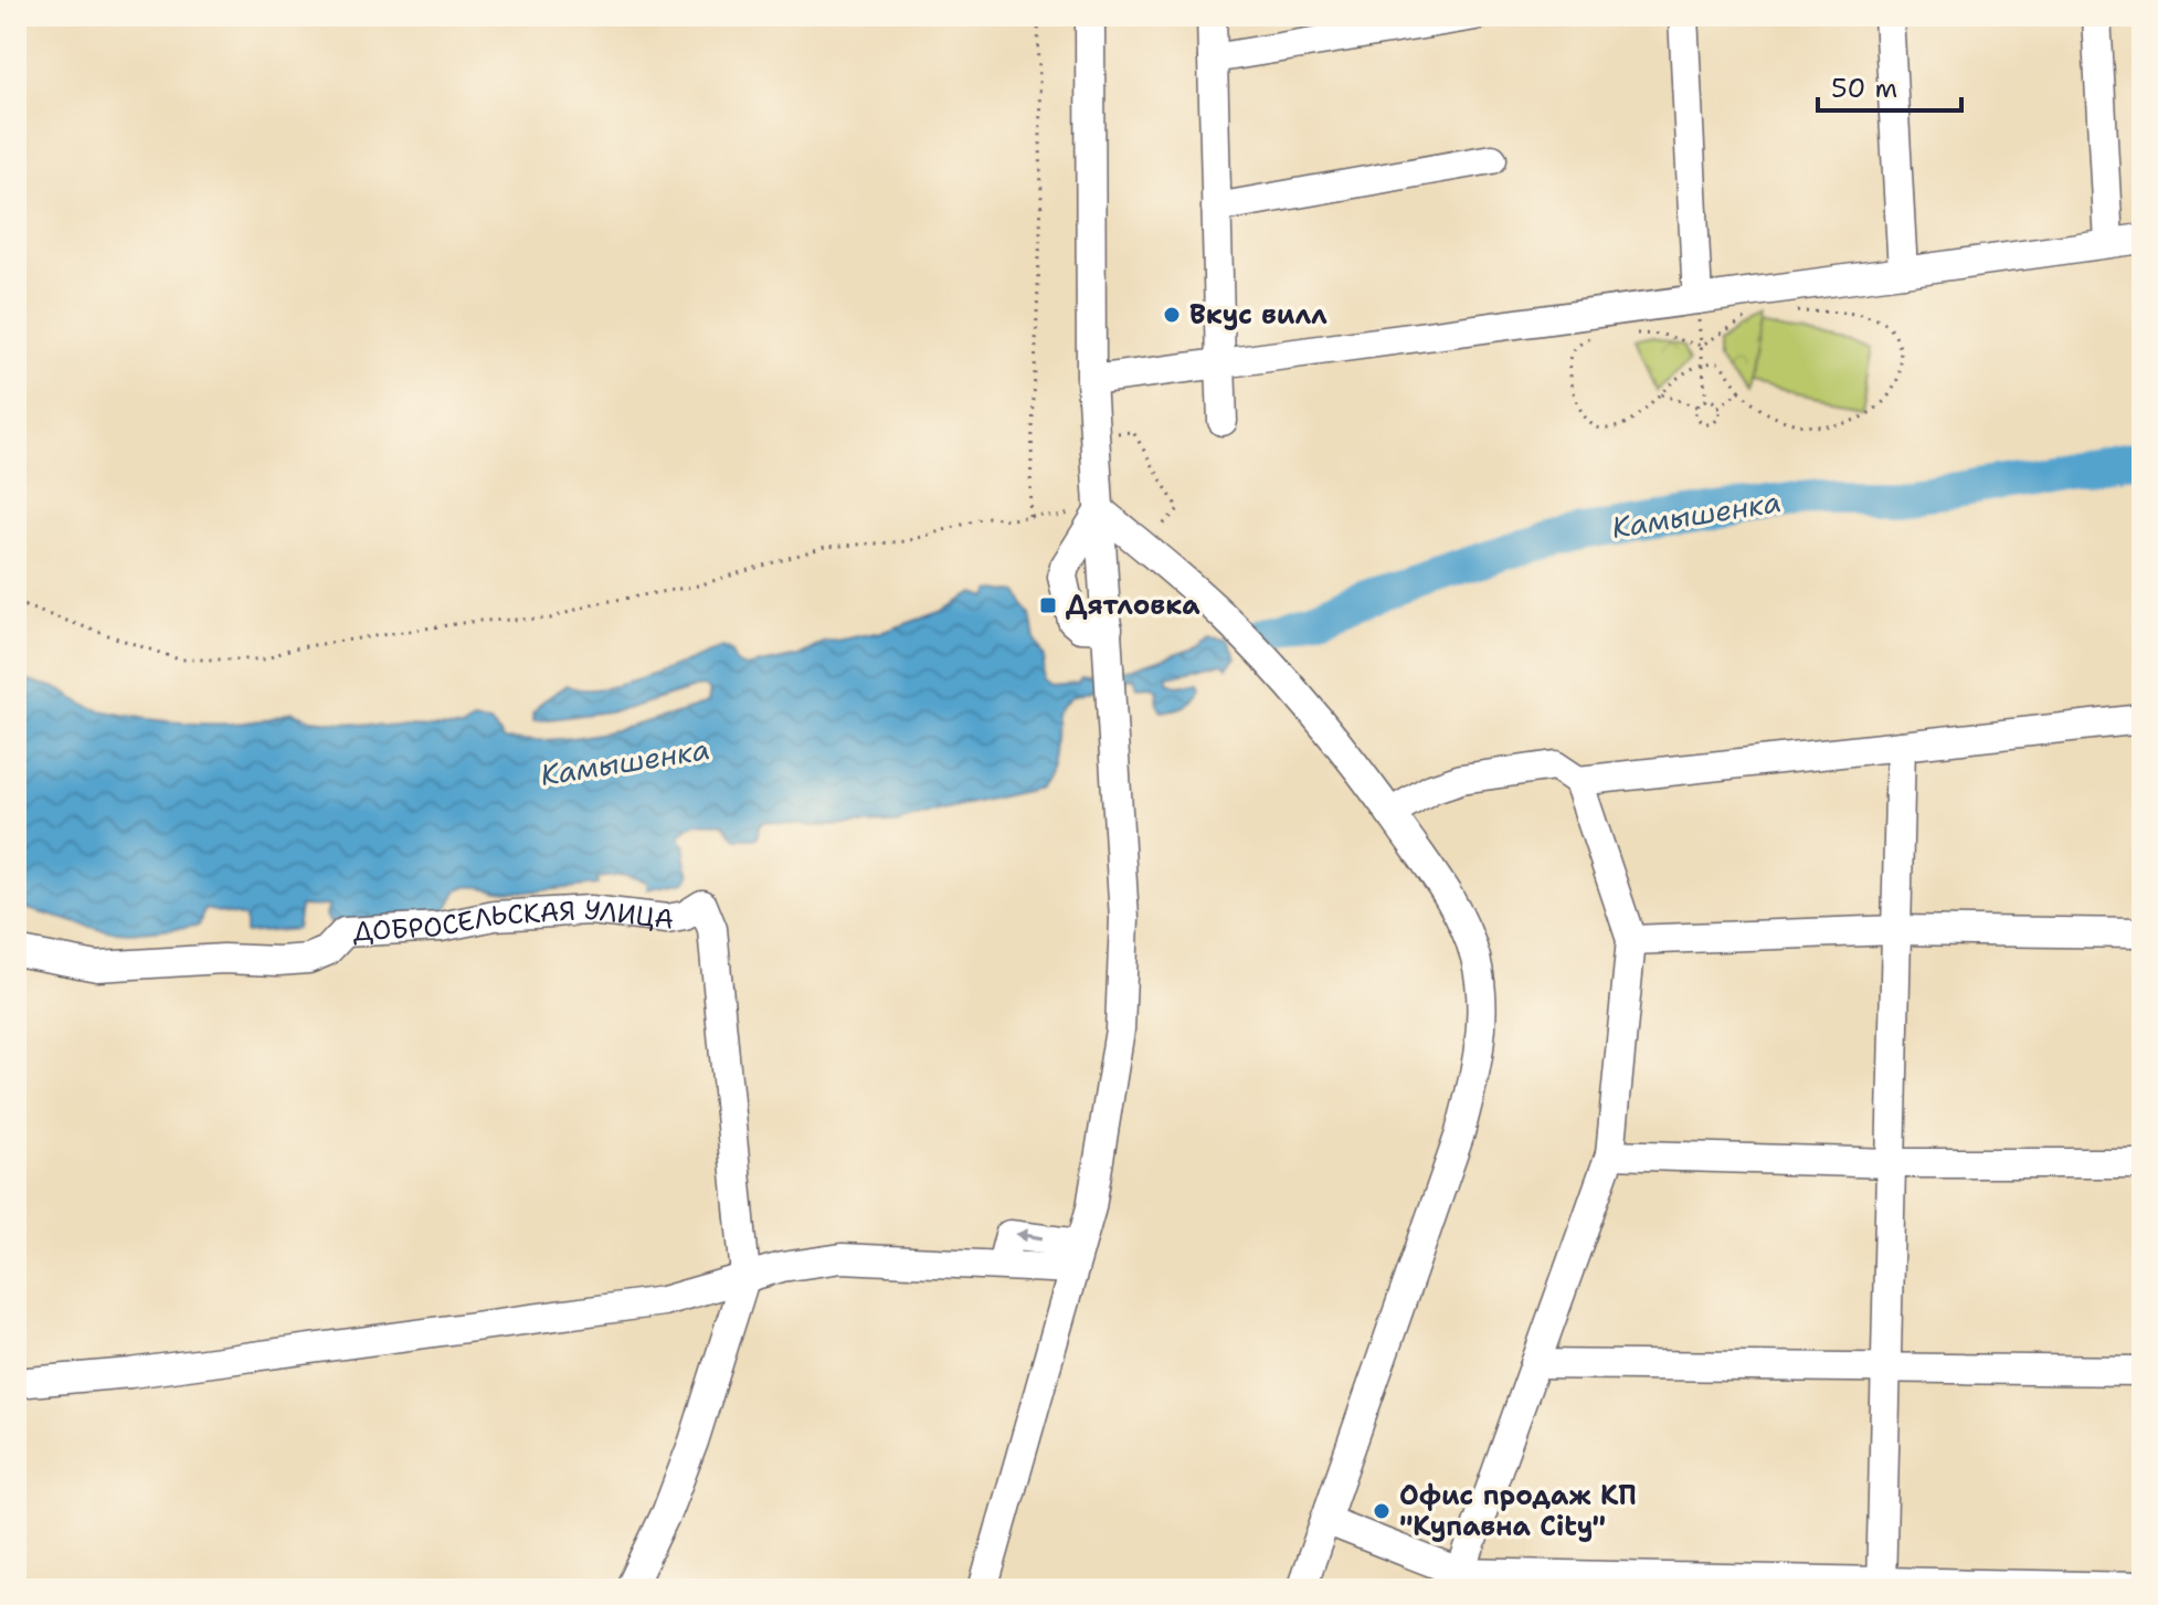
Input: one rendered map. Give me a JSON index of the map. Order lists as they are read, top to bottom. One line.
{"streets":{"street":["ДОБРОСЕЛЬСКАЯ УЛИЦА"]},"water":["Камышенка"],"places":{"other":["Вкус вилл","Офис продаж КП \"Купавна City\""],"transit":["Дятловка"]},"scale_bar":"50 m"}
